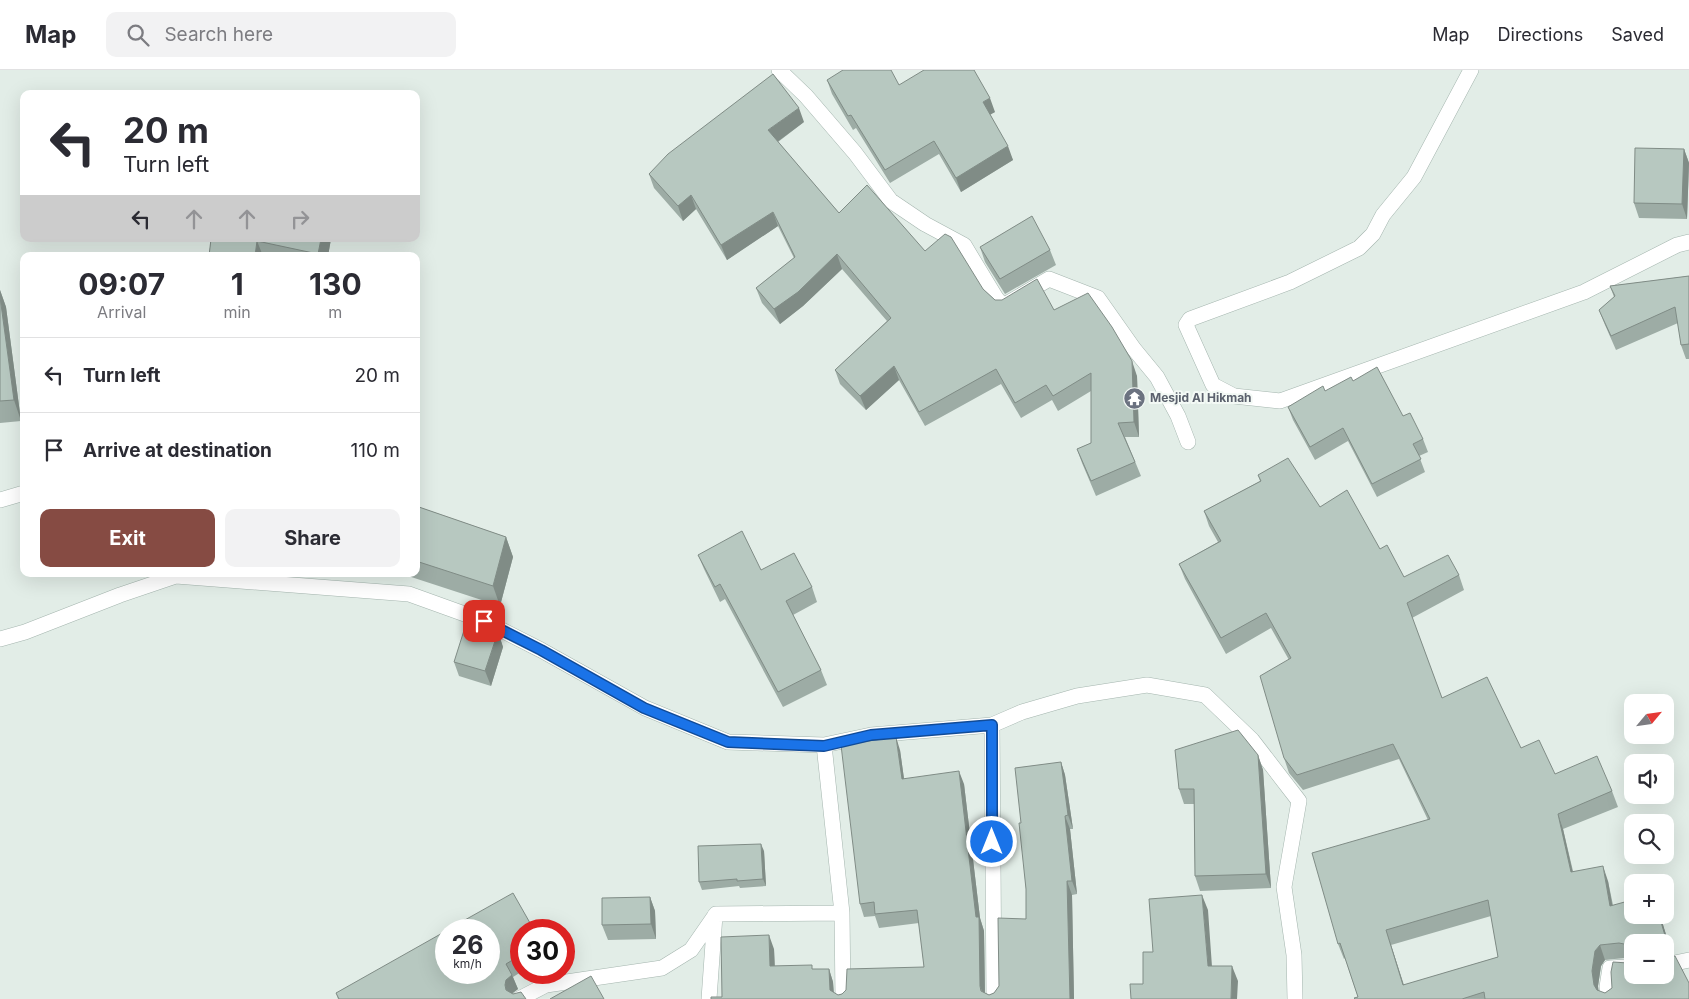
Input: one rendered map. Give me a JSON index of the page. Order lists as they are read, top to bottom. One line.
{"places":{"temple":["Mesjid Al Hikmah"]},"north":"top right","page":{"header":"Map","search":"Search here","nav":["Map","Directions","Saved"],"turn":["20 m","Turn left"],"eta":["09:07","Arrival","1","min","130","m"],"list":[{"name":"Turn left","value":"20 m"},{"name":"Arrive at destination","value":"110 m"}],"buttons":["Exit","Share"],"map_buttons":["+","−"],"speed":"26 km/h","limit":"30"}}
